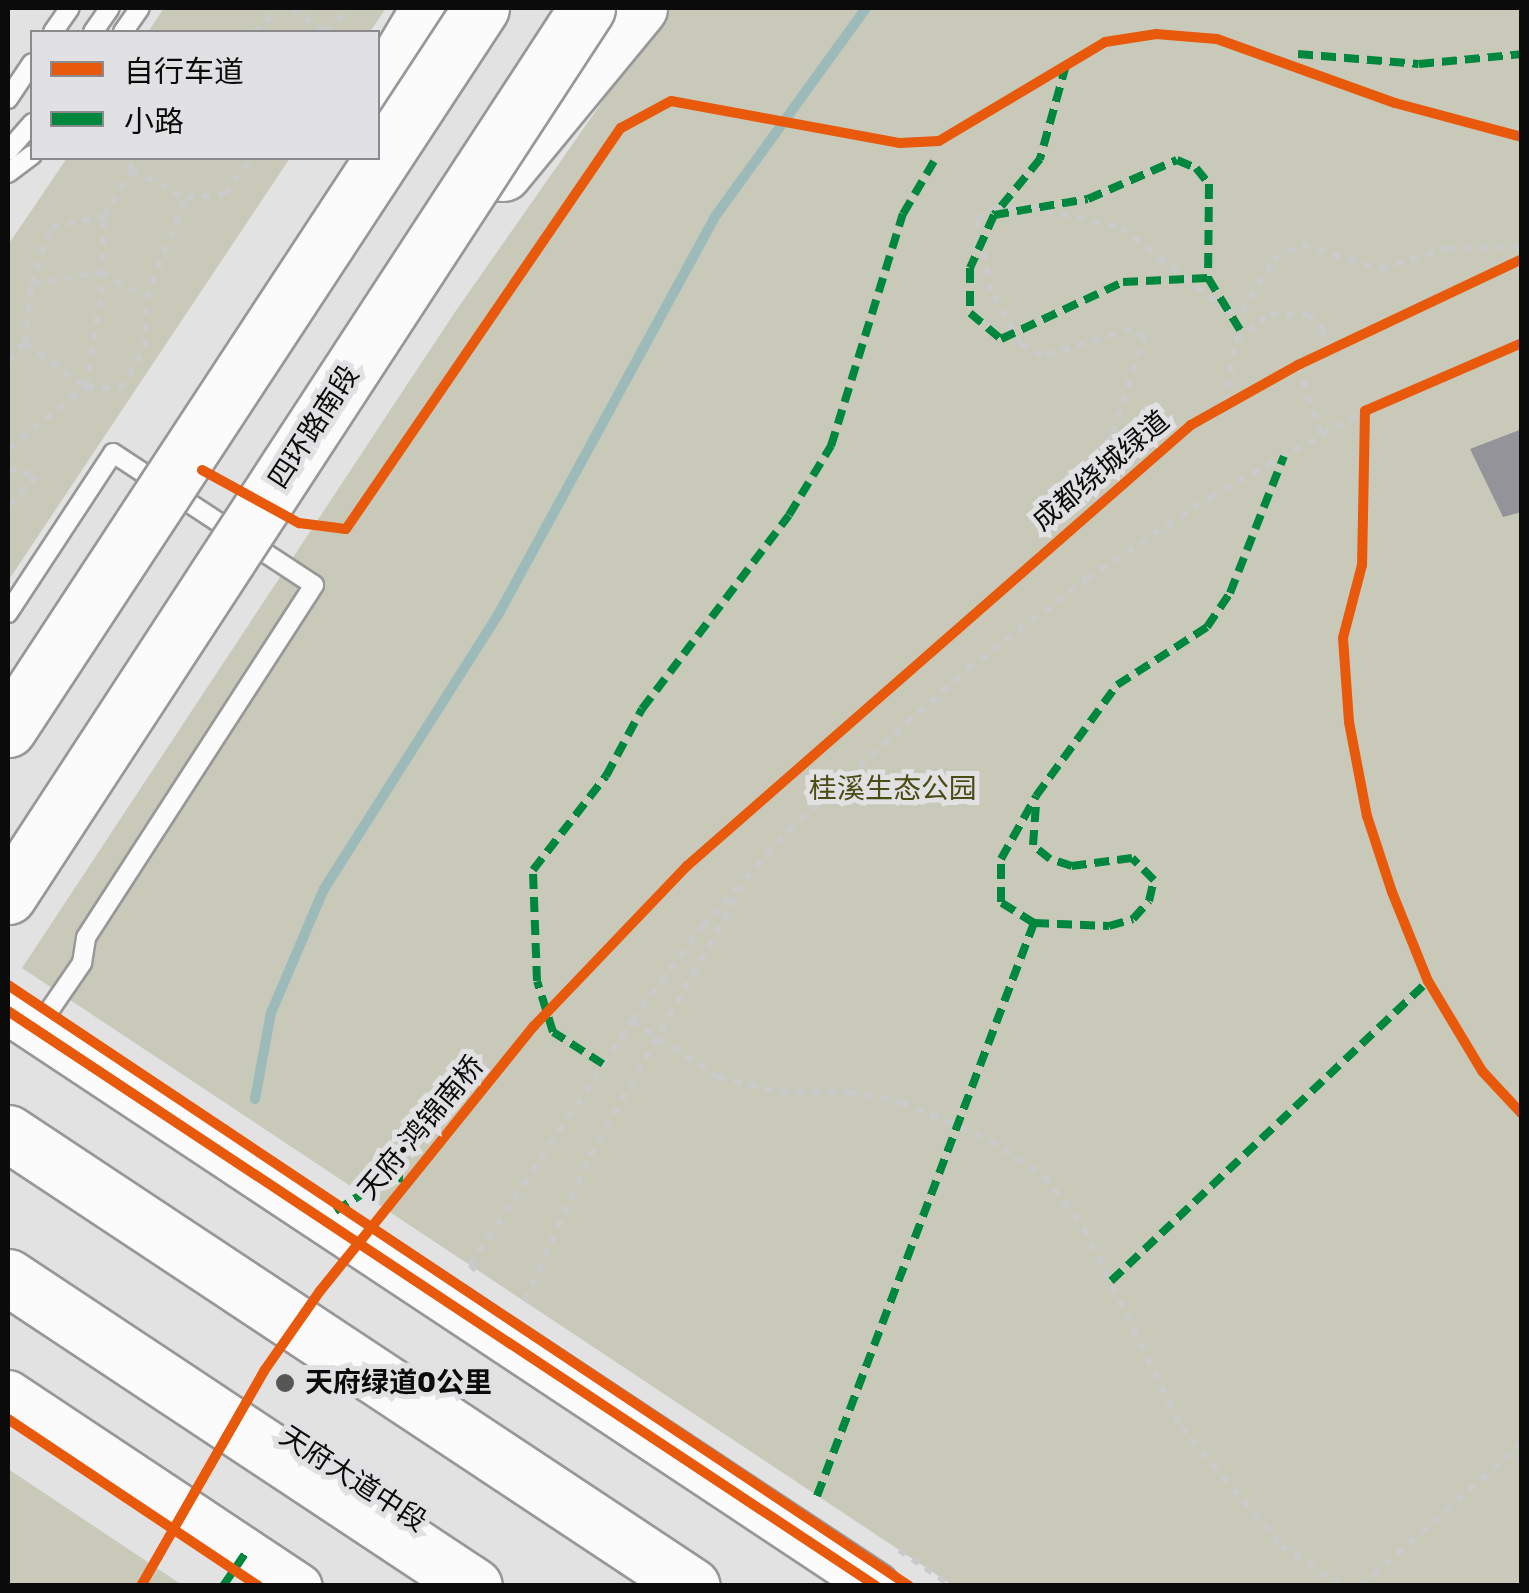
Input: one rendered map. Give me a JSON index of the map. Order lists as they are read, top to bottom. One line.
{"streets":{"main road":["四环路南段","天府大道中段"],"cycle path":["成都绕城绿道"]},"parks":["桂溪生态公园"],"places":["天府绿道0公里"],"legend":["自行车道","小路"]}
